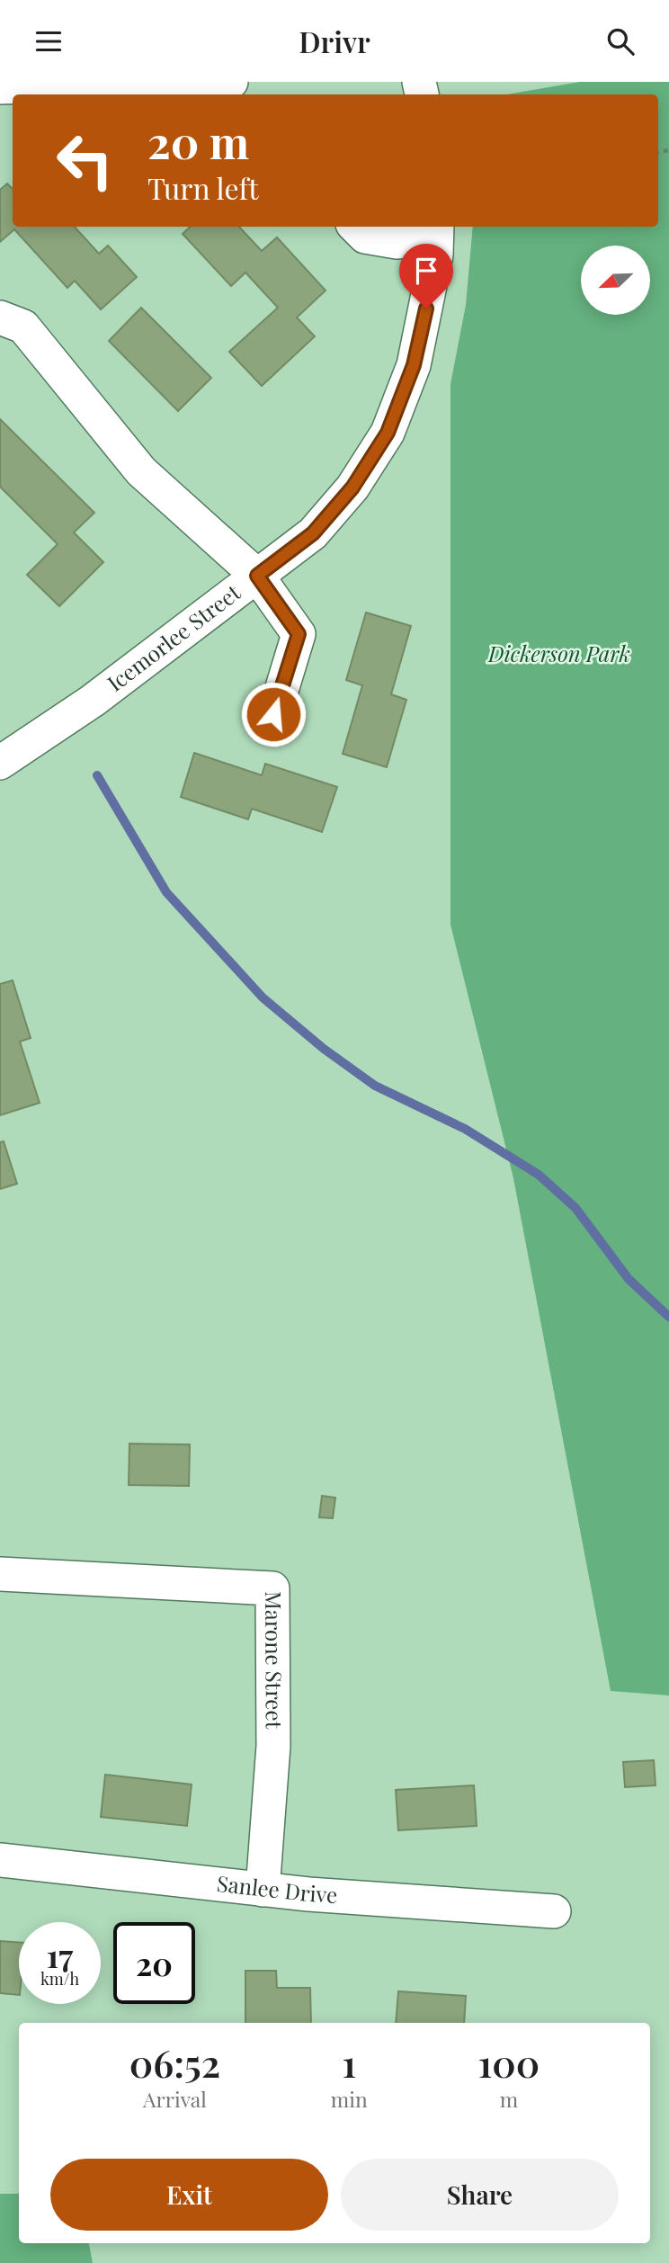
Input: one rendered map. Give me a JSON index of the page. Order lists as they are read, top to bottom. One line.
{"streets":{"street":["Icemorlee Street","Marone Street","Sanlee Drive"]},"crossings":[["Marone Street","Sanlee Drive"]],"parks":["Dickerson Park"],"north":"bottom left","page":{"header":"Drivr","turn":["20 m","Turn left"],"speed":"17 km/h","limit":"20","eta":["06:52","Arrival","1","min","100","m"],"buttons":["Exit","Share"]}}
